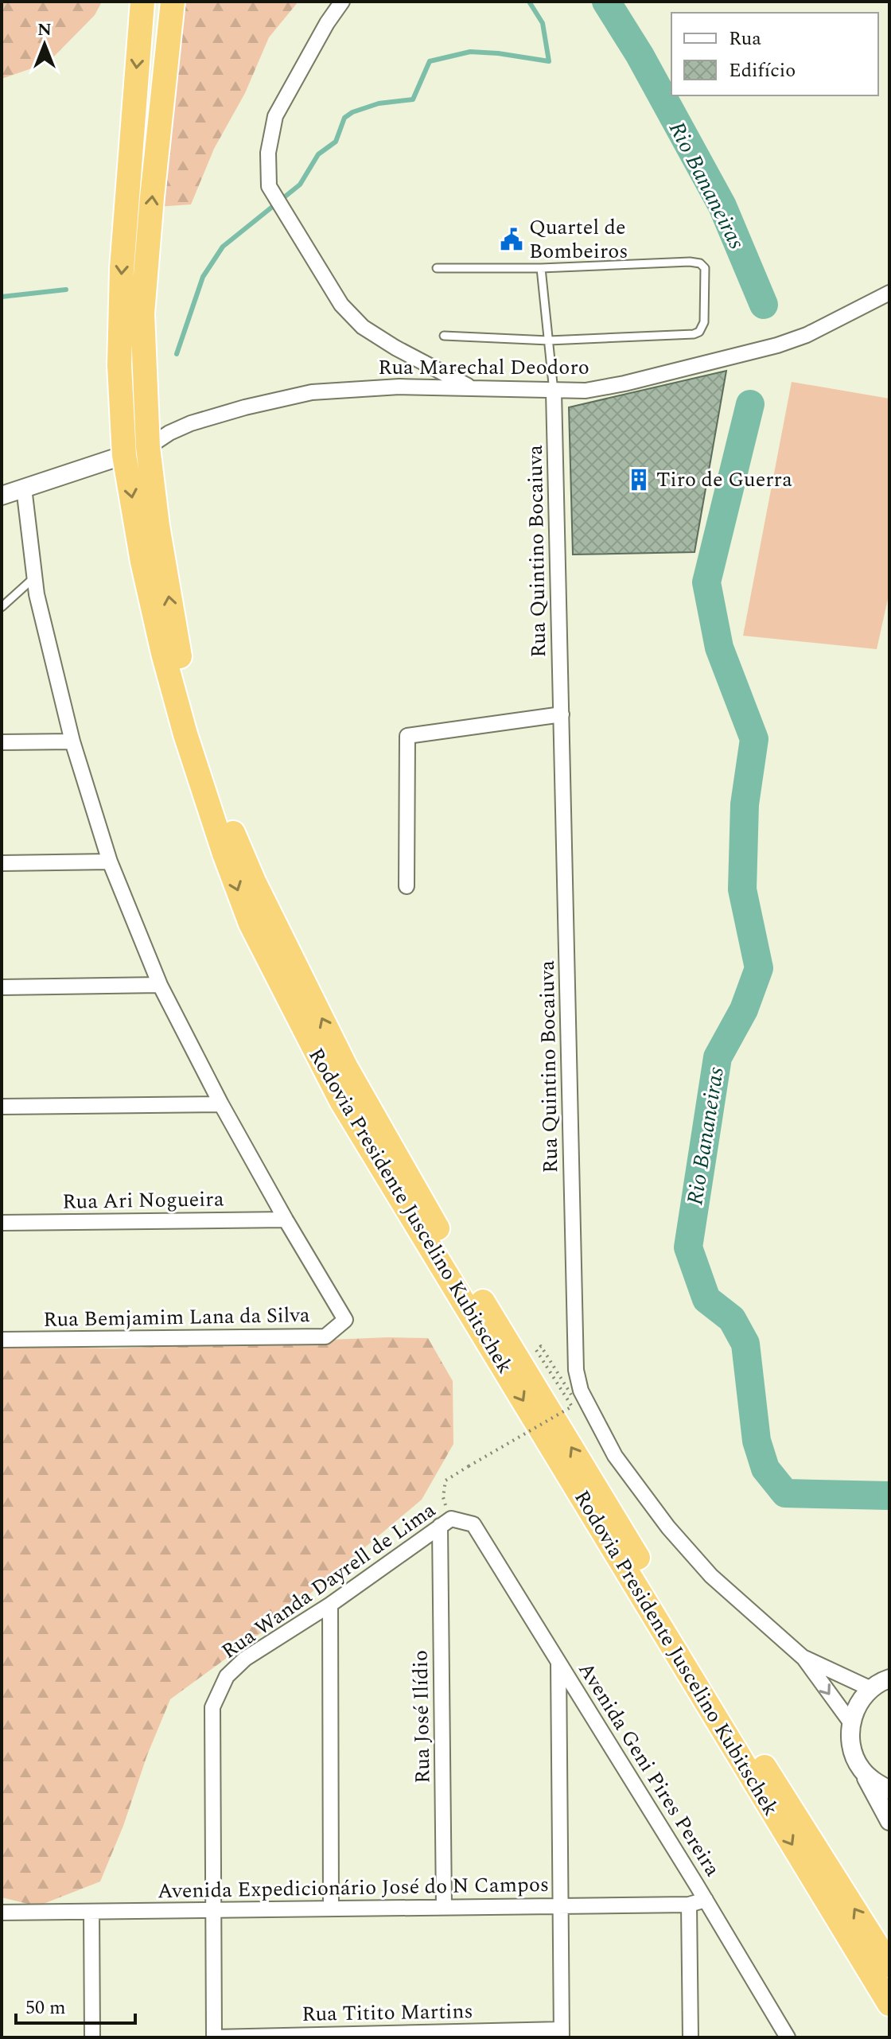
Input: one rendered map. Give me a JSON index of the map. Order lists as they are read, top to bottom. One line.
{"streets":{"highway":["Rodovia Presidente Juscelino Kubitschek"],"street":["Rua Marechal Deodoro","Rua Quintino Bocaiuva","Rua Ari Nogueira","Rua Bemjamim Lana da Silva","Rua Wanda Dayrell de Lima","Rua José Ilídio","Avenida Geni Pires Pereira","Avenida Expedicionário José do N Campos","Rua Titito Martins"]},"crossings":[["Rua Marechal Deodoro","Rua Quintino Bocaiuva"],["Rua Marechal Deodoro","Rodovia Presidente Juscelino Kubitschek"],["Rua Ari Nogueira","Rua Bemjamim Lana da Silva"],["Rua Wanda Dayrell de Lima","Rua José Ilídio"],["Rua Wanda Dayrell de Lima","Avenida Geni Pires Pereira"],["Rua Wanda Dayrell de Lima","Avenida Expedicionário José do N Campos"],["Rua Wanda Dayrell de Lima","Rua Titito Martins"],["Rua José Ilídio","Avenida Expedicionário José do N Campos"],["Avenida Geni Pires Pereira","Avenida Expedicionário José do N Campos"]],"water":["Rio Bananeiras"],"places":{"public building":["Quartel de Bombeiros"],"building":["Tiro de Guerra"]},"legend":["Rua","Edifício"],"scale_bar":"50 m","north":"top"}
